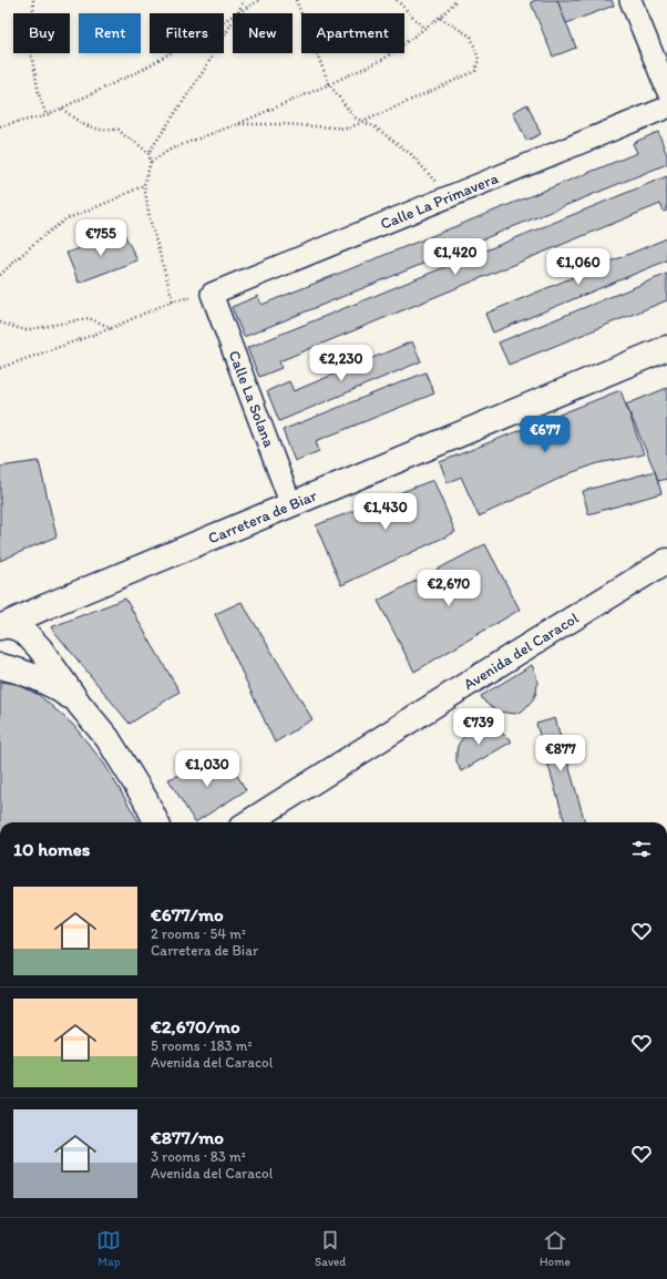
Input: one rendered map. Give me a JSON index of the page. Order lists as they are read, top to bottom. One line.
{"streets":{"main road":["Carretera de Biar","Avenida del Caracol"],"street":["Calle La Primavera","Calle La Solana"]},"crossings":[["Calle La Primavera","Calle La Solana"],["Calle La Solana","Carretera de Biar"]],"page":{"chip":["Buy","Rent","Filters","New","Apartment"],"price":["€755","€1,420","€1,060","€2,230","€677","€1,430","€2,670","€739","€877","€1,030"],"heading":"10 homes","list":[{"name":"€677/mo","note":"2 rooms · 54 m² · Carretera de Biar"},{"name":"€2,670/mo","note":"5 rooms · 183 m² · Avenida del Caracol"},{"name":"€877/mo","note":"3 rooms · 83 m² · Avenida del Caracol"}],"tabs":["Map","Saved","Home"]}}
